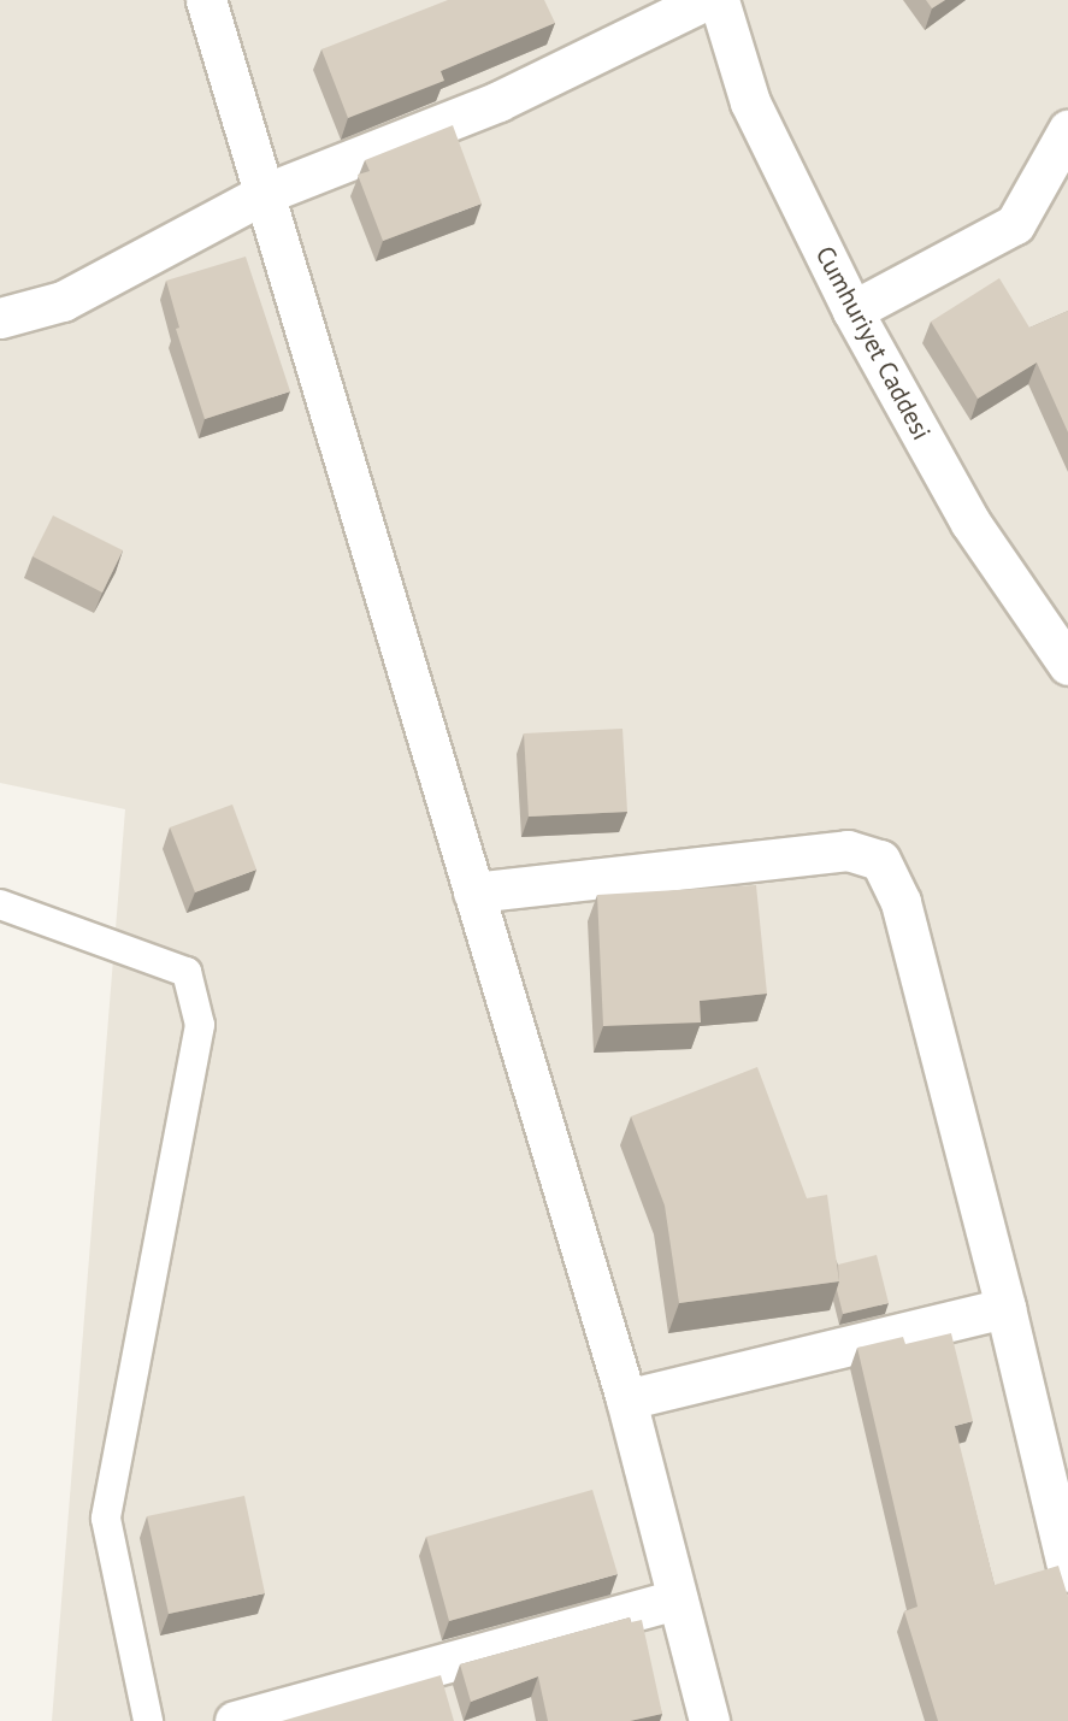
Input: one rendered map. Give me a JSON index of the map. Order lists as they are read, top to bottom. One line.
{"streets":{"street":["Cumhuriyet Caddesi"]}}
